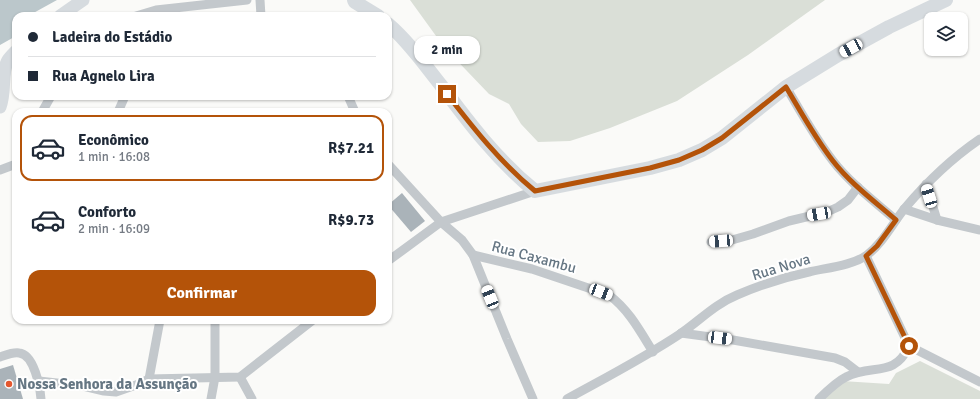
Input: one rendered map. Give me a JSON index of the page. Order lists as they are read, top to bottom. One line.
{"streets":{"street":["Rua Caxambu","Rua Nova"]},"crossings":[["Rua Caxambu","Rua Nova"]],"places":["Nossa Senhora da Assunção"],"page":{"banner":["Ladeira do Estádio","Rua Agnelo Lira"],"bubble":"2 min","list":[{"name":"Econômico","note":"1 min · 16:08","value":"R$7.21"},{"name":"Conforto","note":"2 min · 16:09","value":"R$9.73"}],"buttons":"Confirmar"}}
